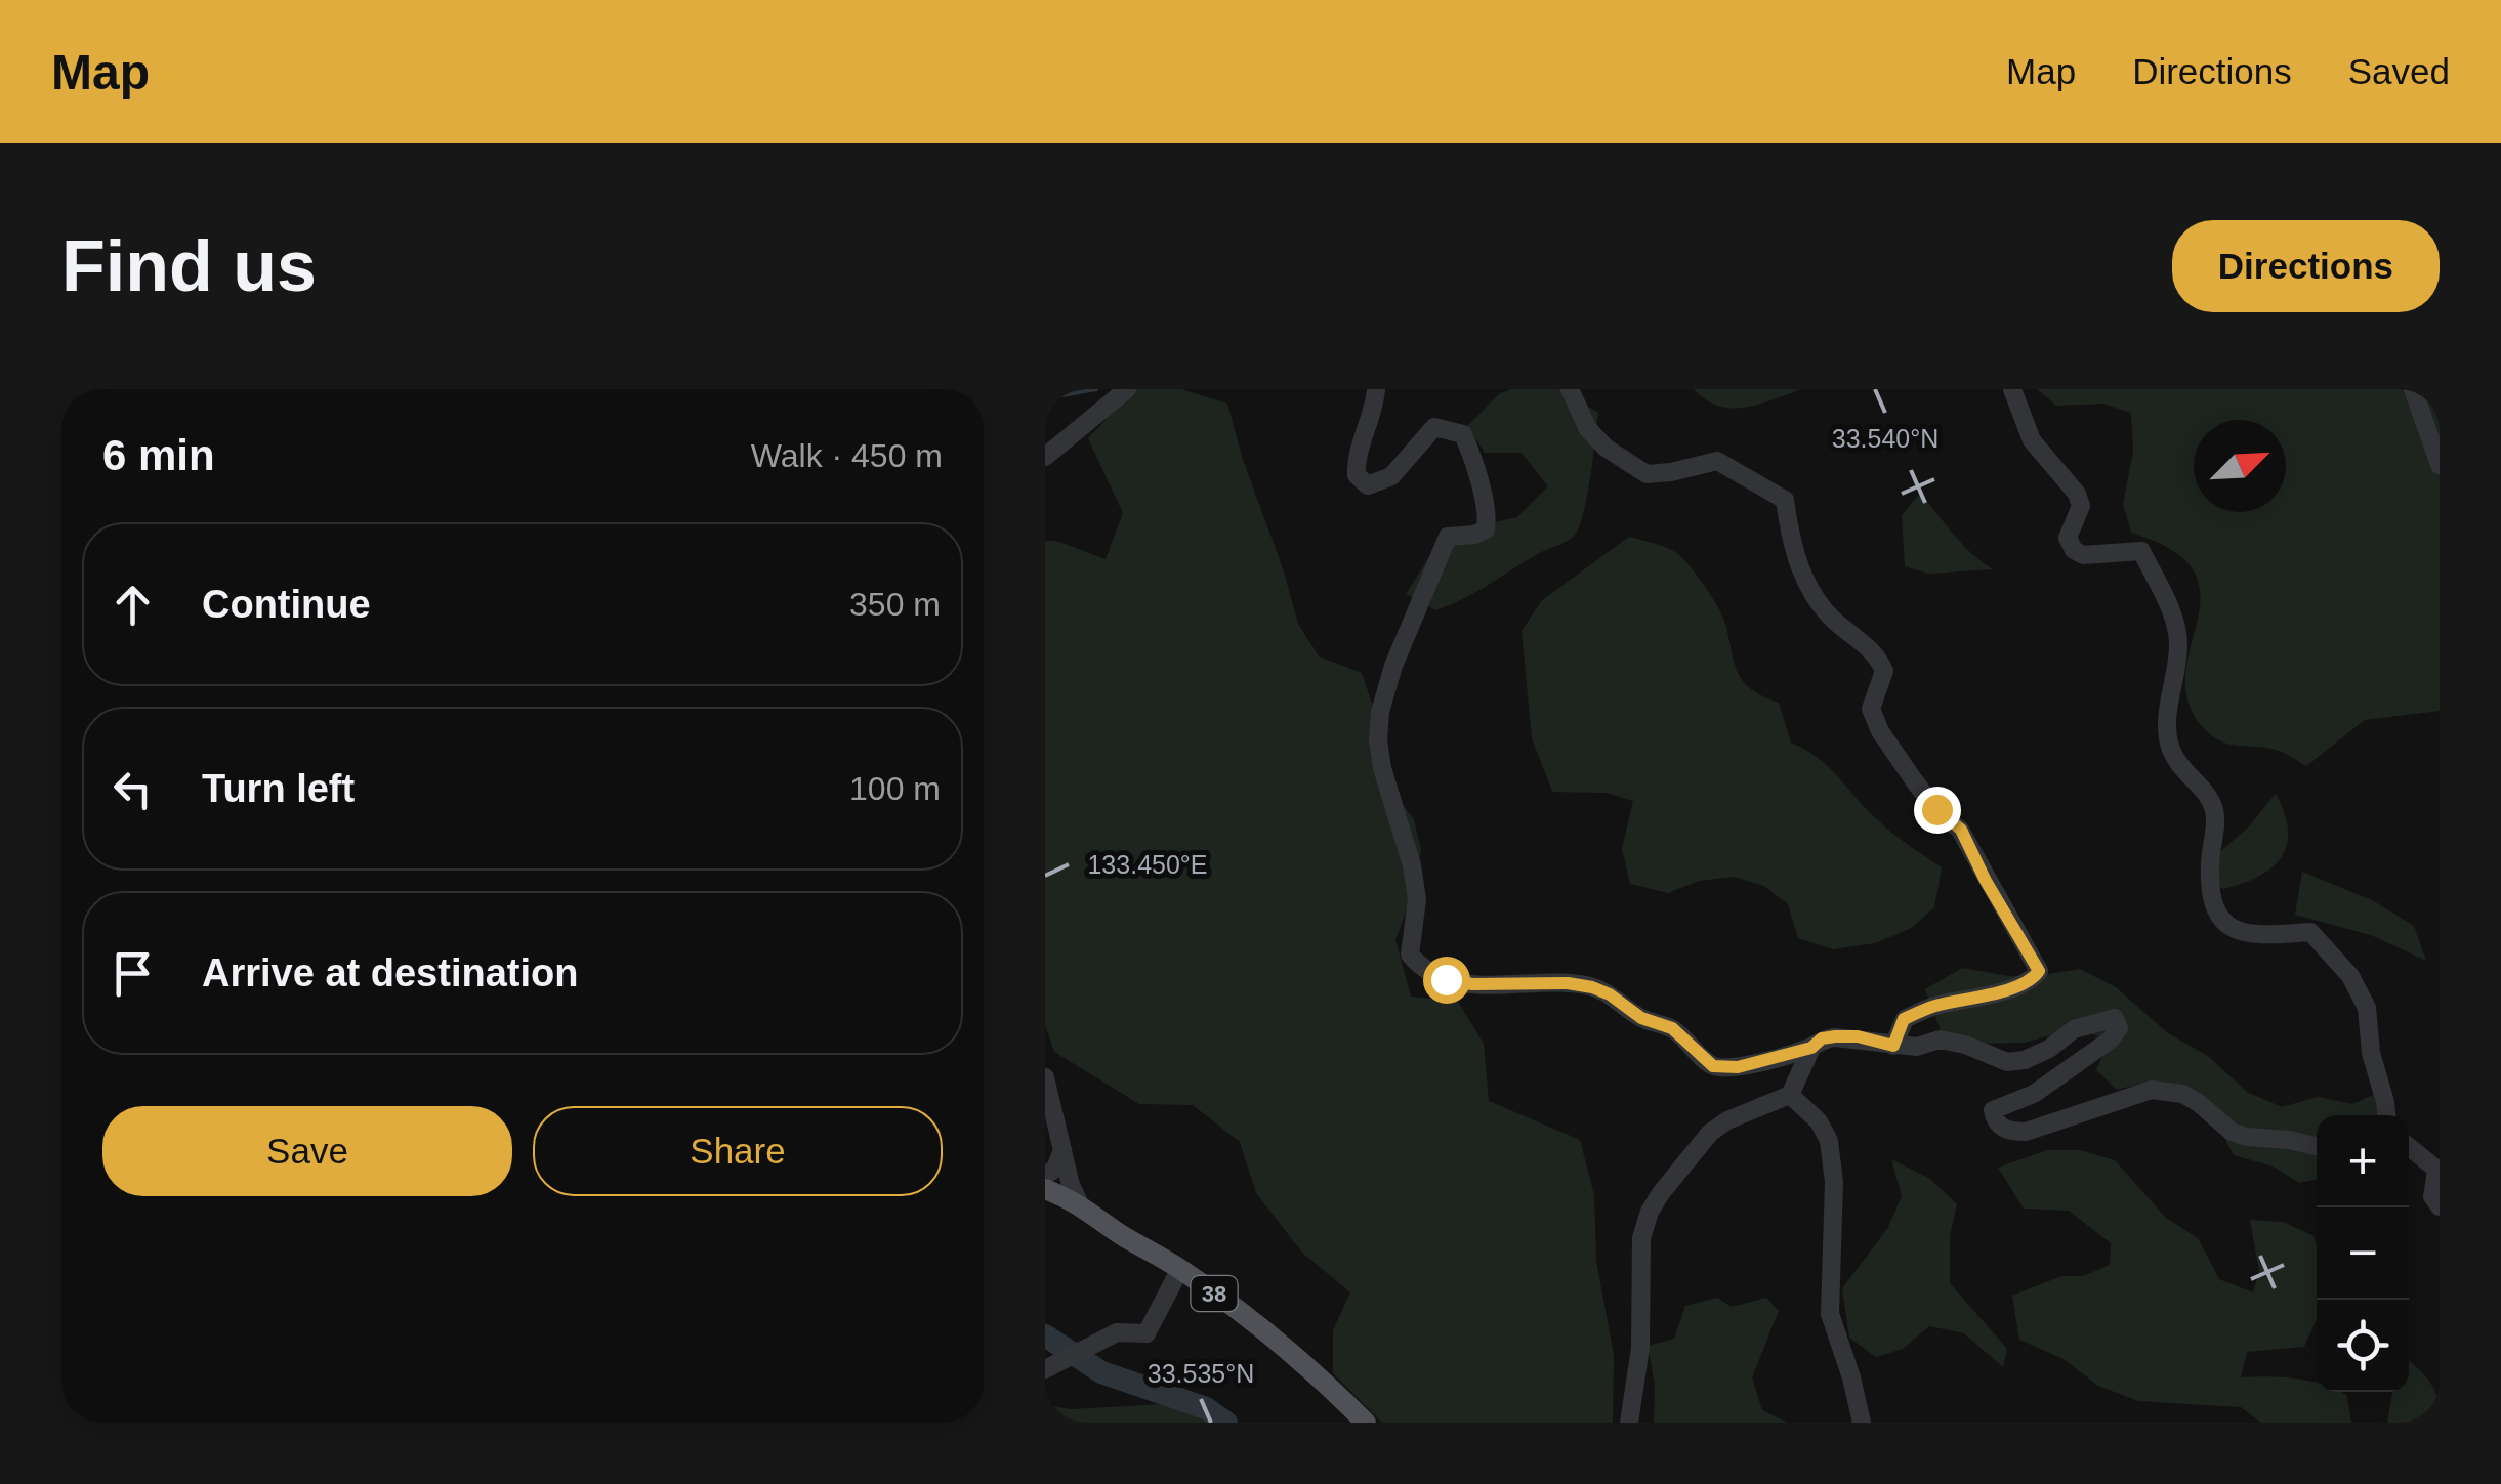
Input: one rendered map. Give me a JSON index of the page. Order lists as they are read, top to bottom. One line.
{"streets":{"main road":["38"]},"north":"top right","page":{"header":"Map","nav":["Map","Directions","Saved"],"buttons":["Directions",["Save","Share"]],"title":"Find us","heading":["6 min","Walk · 450 m"],"list":[["Continue","350 m"],["Turn left","100 m"],"Arrive at destination"],"map_buttons":["+","−"]},"coordinates":["33.540°N","133.450°E","33.535°N"]}
